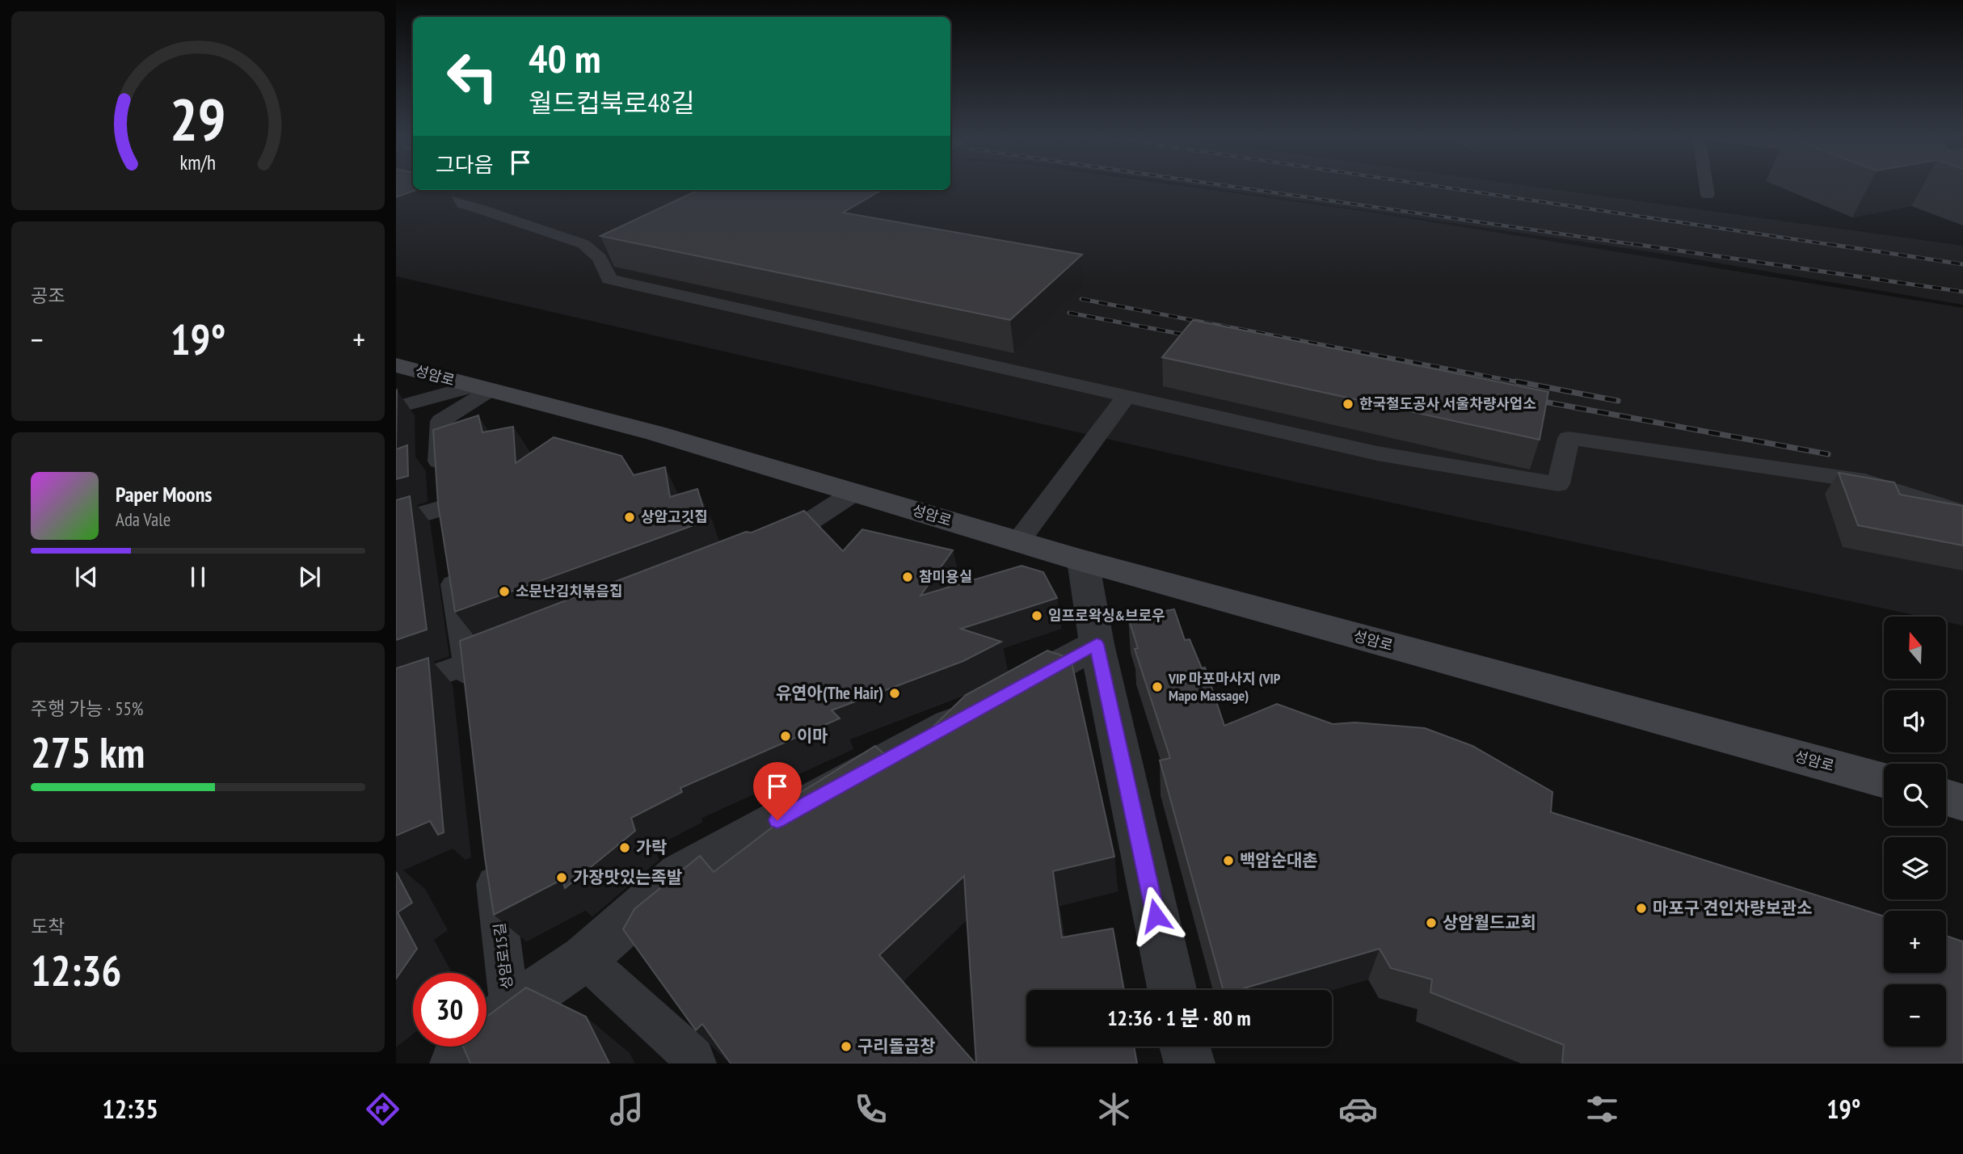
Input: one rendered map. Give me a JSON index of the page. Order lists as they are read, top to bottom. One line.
{"streets":{"main road":["성암로"],"lane":["성암로15길"]},"places":["한국철도공사 서울차량사업소","상암고깃집","참미용실","소문난김치볶음집","임프로왁싱&브로우","VIP 마포마사지 (VIP Mapo Massage)","유연아(The Hair)","이마","가락","백암순대촌","가장맛있는족발","마포구 견인차량보관소","상암월드교회","구리돌곱창"],"north":"top","page":{"turn":["40 m","월드컵북로48길"],"then":"그다음","tile":["공조",["주행 가능 · 55%","275 km"],["도착","12:36"]],"heat":["−","19°","+"],"song":["Paper Moons","Ada Vale"],"map_buttons":["+","−"],"limit":"30","trip":"12:36 · 1 분 · 80 m","tabs":["12:35","19°"],"gauge":["29","km/h"]}}
